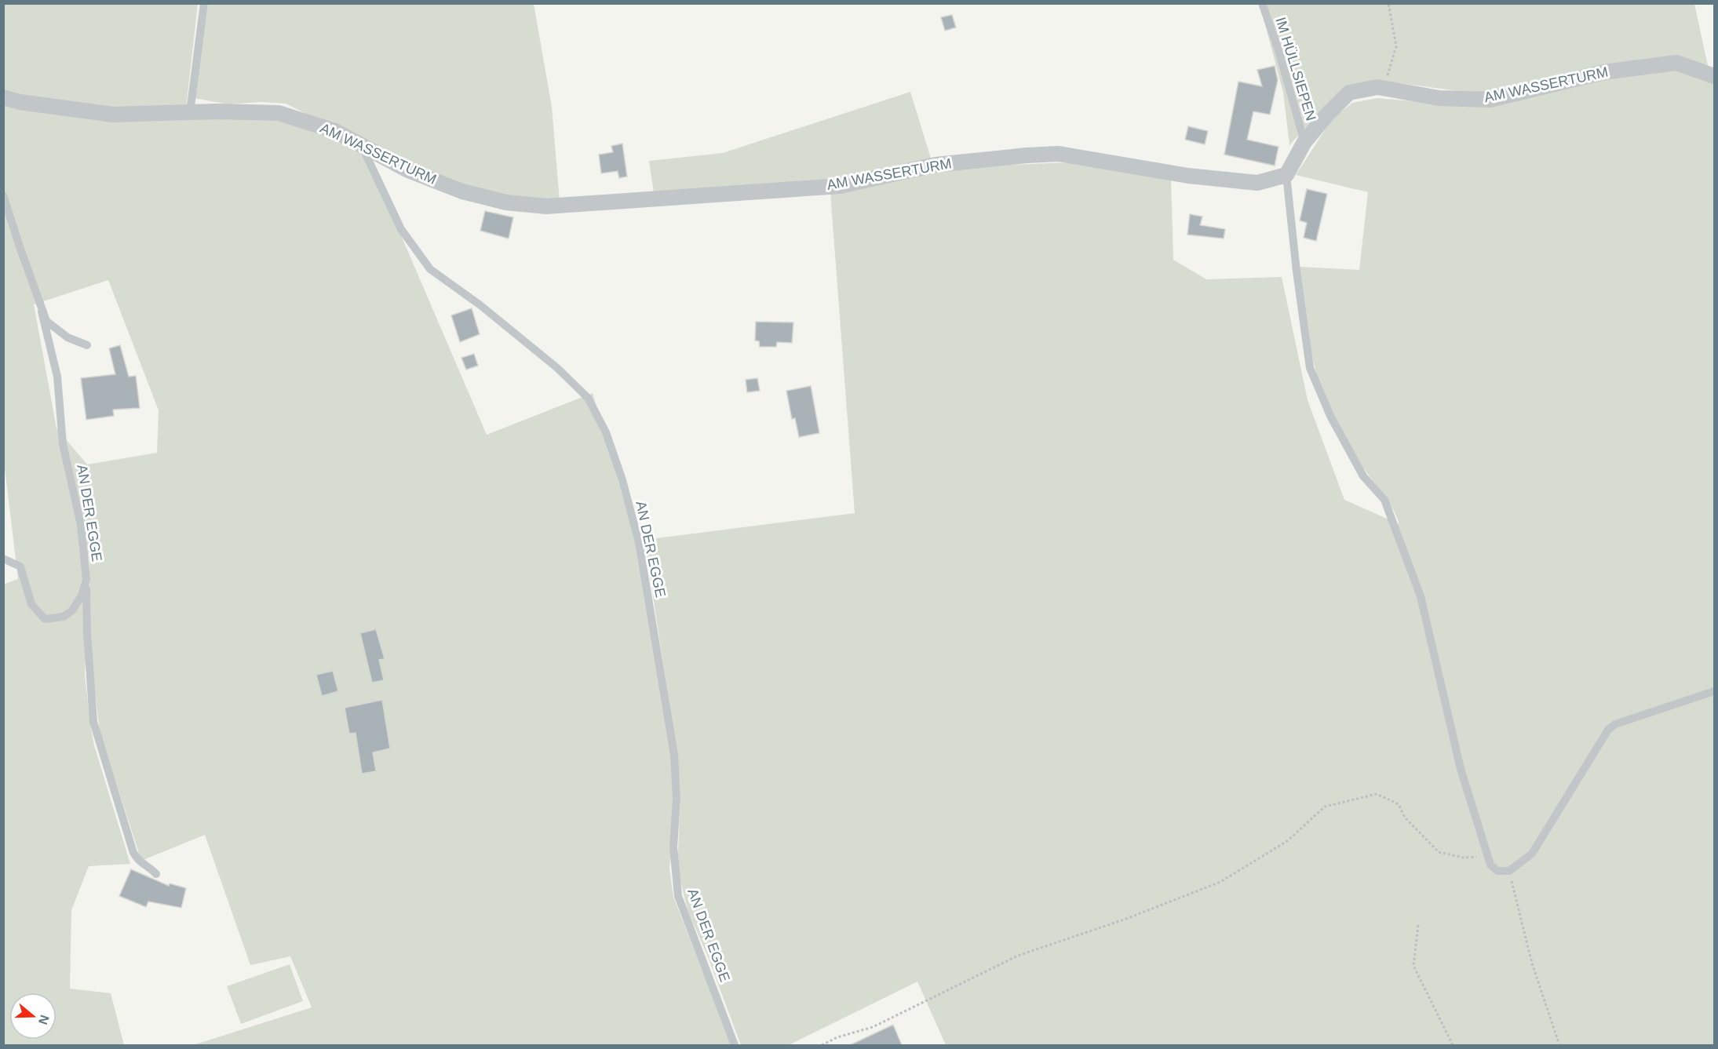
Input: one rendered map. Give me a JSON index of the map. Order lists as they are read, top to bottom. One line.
{"streets":{"street":["AM WASSERTURM"],"lane":["IM HÜLLSIEPEN","AN DER EGGE"]},"crossings":[["IM HÜLLSIEPEN","AM WASSERTURM"],["AM WASSERTURM","AN DER EGGE"]],"north":"right"}
